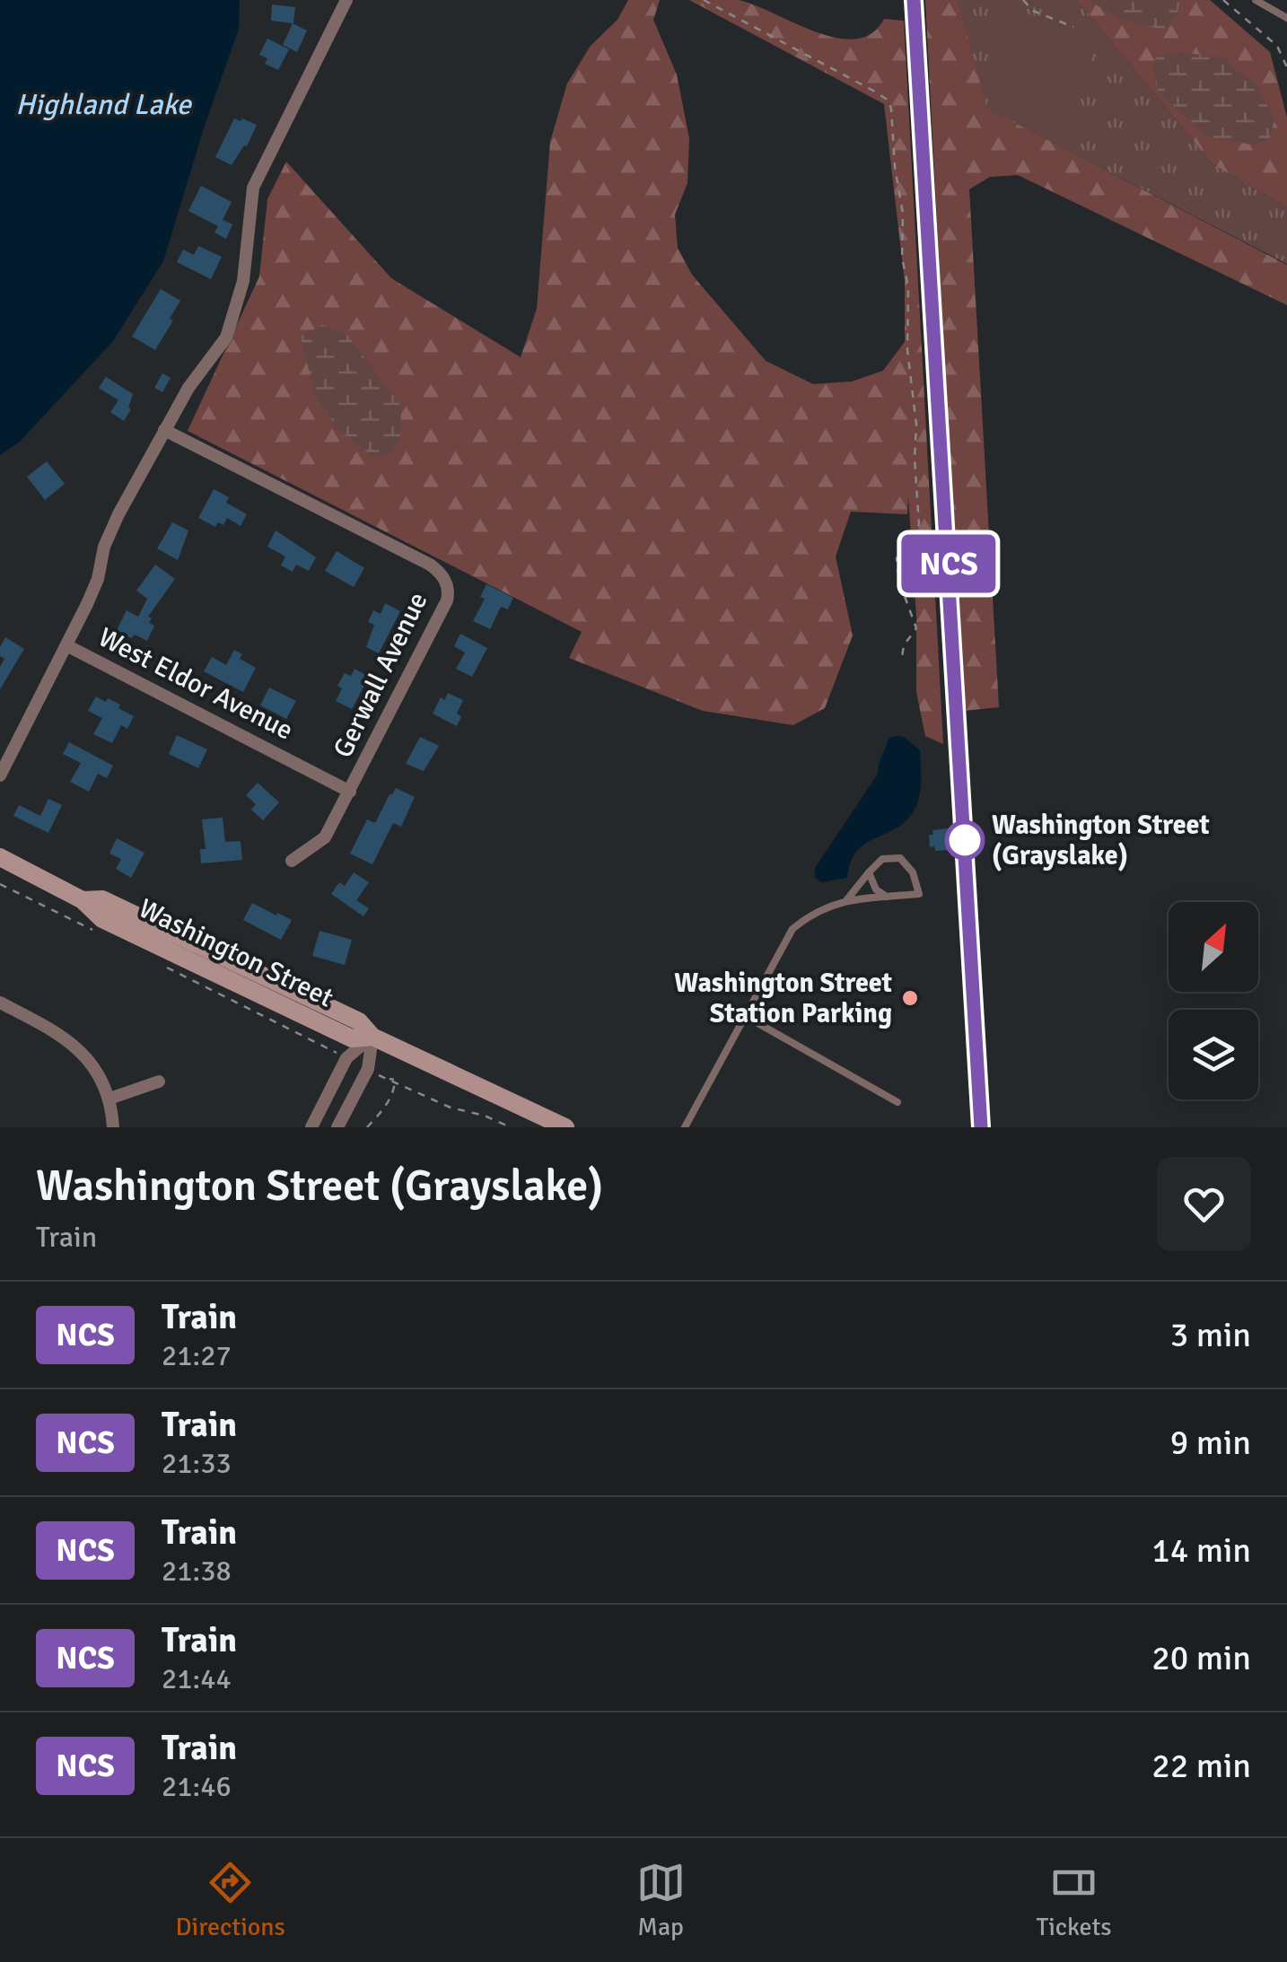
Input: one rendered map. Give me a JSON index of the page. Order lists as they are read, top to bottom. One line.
{"streets":{"main road":["Washington Street"],"street":["Gerwall Avenue","West Eldor Avenue"]},"crossings":[["Gerwall Avenue","West Eldor Avenue"]],"water":["Highland Lake"],"places":["Washington Street (Grayslake)","Washington Street Station Parking"],"north":"top right","page":{"on_map":"NCS","heading":["Washington Street (Grayslake)","Train"],"list":[{"mark":"NCS","name":"Train","note":"21:27","value":"3 min"},{"mark":"NCS","name":"Train","note":"21:33","value":"9 min"},{"mark":"NCS","name":"Train","note":"21:38","value":"14 min"},{"mark":"NCS","name":"Train","note":"21:44","value":"20 min"},{"mark":"NCS","name":"Train","note":"21:46","value":"22 min"}],"tabs":["Directions","Map","Tickets"]}}
